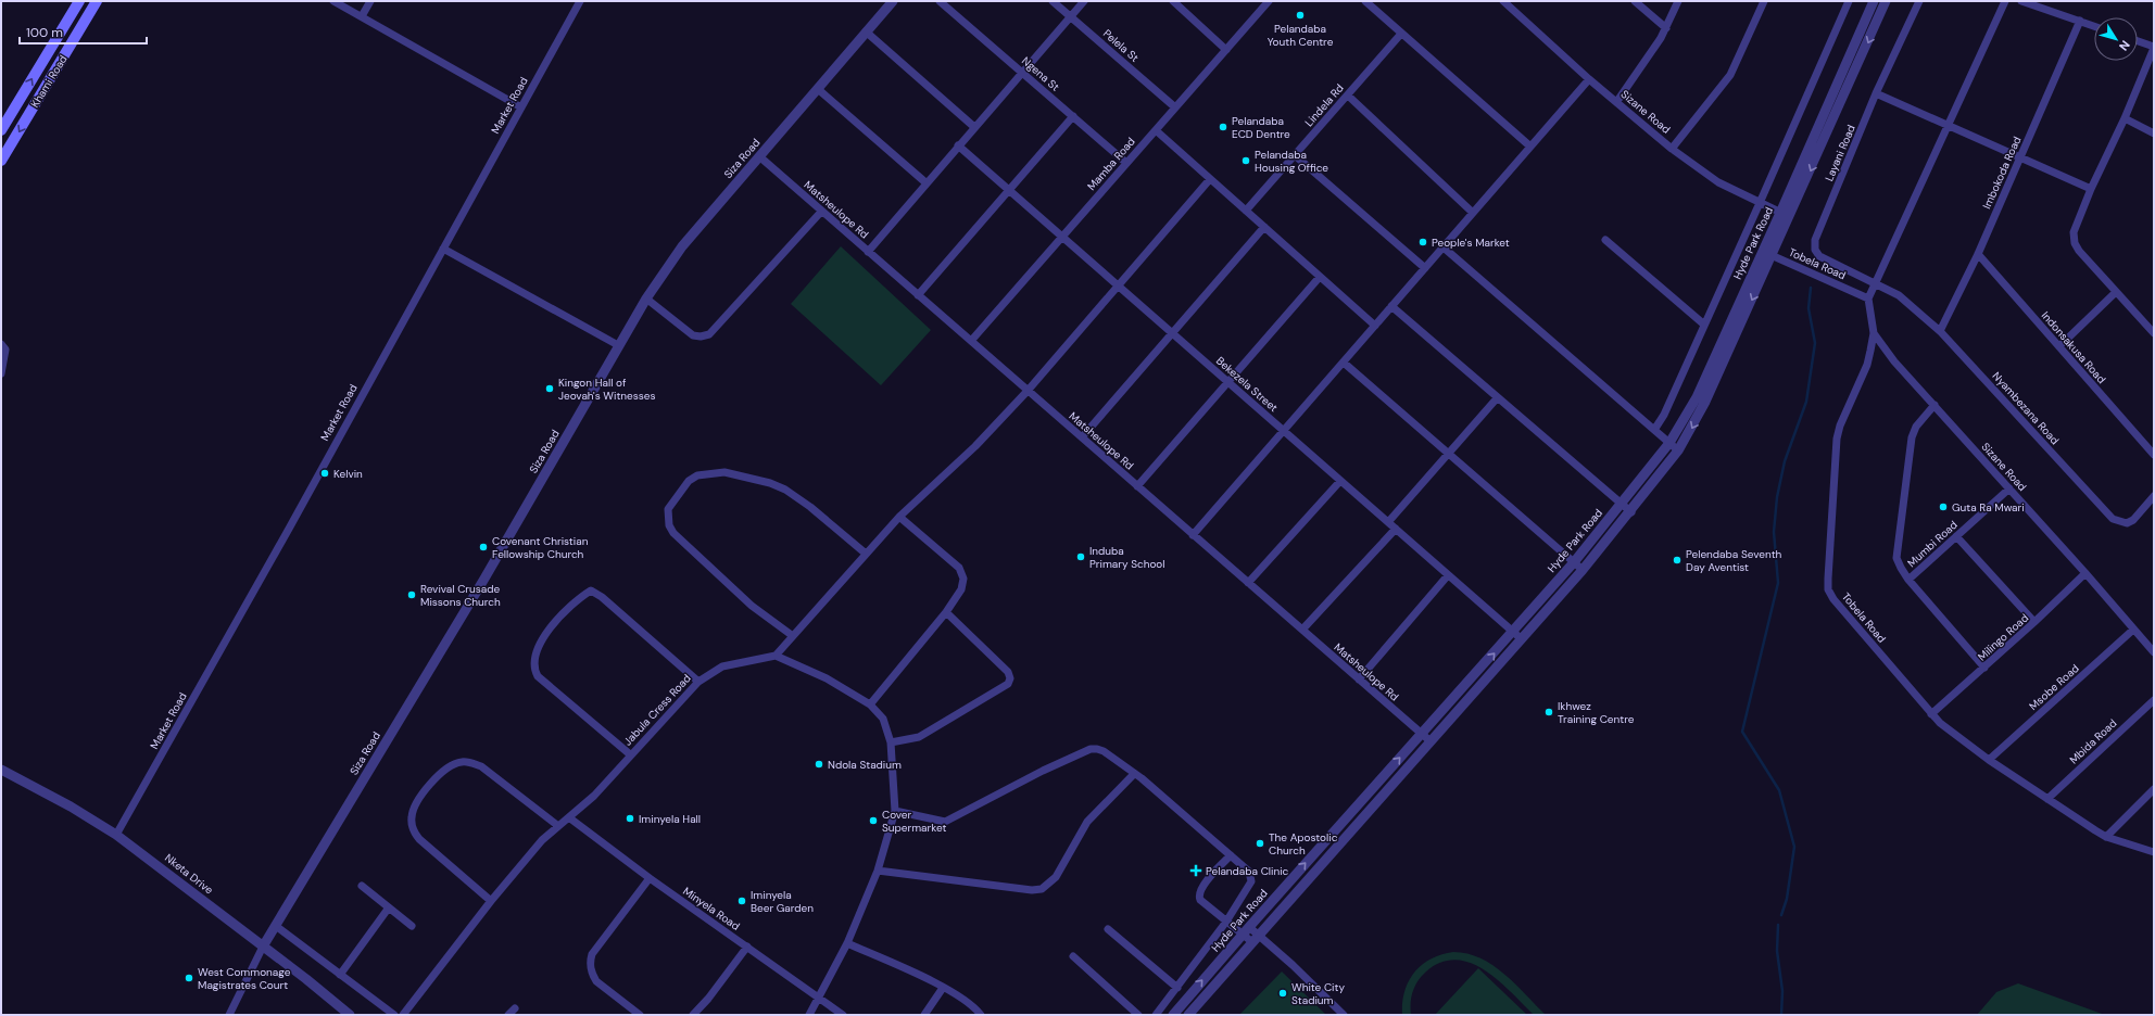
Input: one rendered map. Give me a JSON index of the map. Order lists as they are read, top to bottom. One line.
{"streets":{"main road":["Khami Road"],"street":["Pelela St","Ngena St","Market Road","Lindela Rd","Sizane Road","Layani Road","Siza Road","Mamba Road","Imbokoda Road","Matsheulope Rd","Hyde Park Road","Tobela Road","Indonsakusa Road","Bekezela Street","Nyambezana Road","Mumbi Road","Milingo Road","Msobe Road","Jabula Cress Road","Mbida Road","Nketa Drive","Minyela Road"]},"crossings":[["Pelela St","Mamba Road"],["Ngena St","Mamba Road"],["Market Road","Nketa Drive"],["Sizane Road","Hyde Park Road"],["Sizane Road","Tobela Road"],["Sizane Road","Mumbi Road"],["Sizane Road","Milingo Road"],["Sizane Road","Msobe Road"],["Layani Road","Nyambezana Road"],["Siza Road","Matsheulope Rd"],["Siza Road","Nketa Drive"],["Mamba Road","Matsheulope Rd"],["Mamba Road","Bekezela Street"],["Imbokoda Road","Indonsakusa Road"],["Imbokoda Road","Nyambezana Road"],["Matsheulope Rd","Hyde Park Road"],["Hyde Park Road","Tobela Road"],["Hyde Park Road","Bekezela Street"],["Tobela Road","Milingo Road"],["Tobela Road","Msobe Road"],["Tobela Road","Mbida Road"],["Jabula Cress Road","Minyela Road"]],"places":{"other":["Pelandaba Youth Centre","Pelandaba ECD Dentre","Pelandaba Housing Office","People's Market","Kingon Hall of Jeovah's Witnesses","Kelvin","Guta Ra Mwari","Covenant Christian Fellowship Church","Induba Primary School","Pelendaba Seventh Day Aventist","Revival Crusade Missons Church","Ikhwez Training Centre","Ndola Stadium","Iminyela Hall","Cover Supermarket","The Apostolic Church","Iminyela Beer Garden","West Commonage Magistrates Court","White City Stadium"],"health":["Pelandaba Clinic"]},"scale_bar":"100 m","north":"bottom right"}
